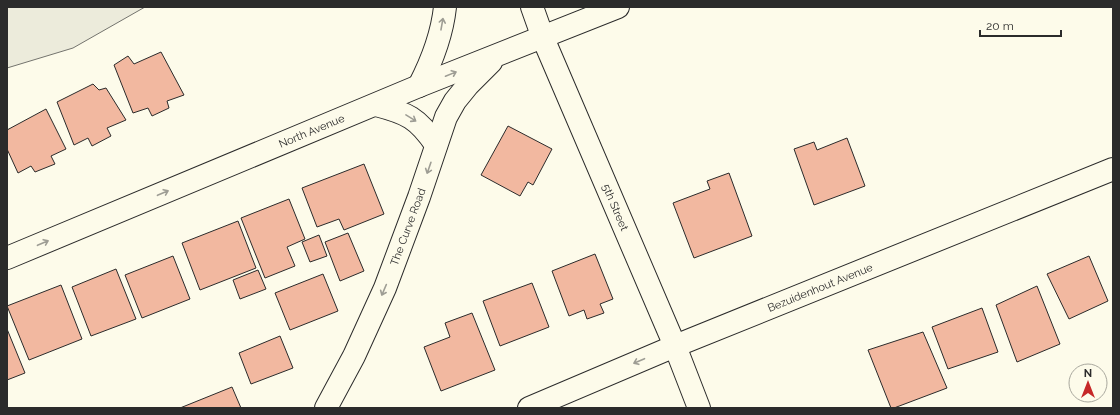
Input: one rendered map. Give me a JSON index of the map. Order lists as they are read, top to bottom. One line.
{"streets":{"street":["North Avenue","5th Street","The Curve Road","Bezuidenhout Avenue"]},"crossings":[["North Avenue","5th Street"],["North Avenue","The Curve Road"],["5th Street","Bezuidenhout Avenue"]],"one_way":["North Avenue","The Curve Road"],"scale_bar":"20 m","north":"top"}
